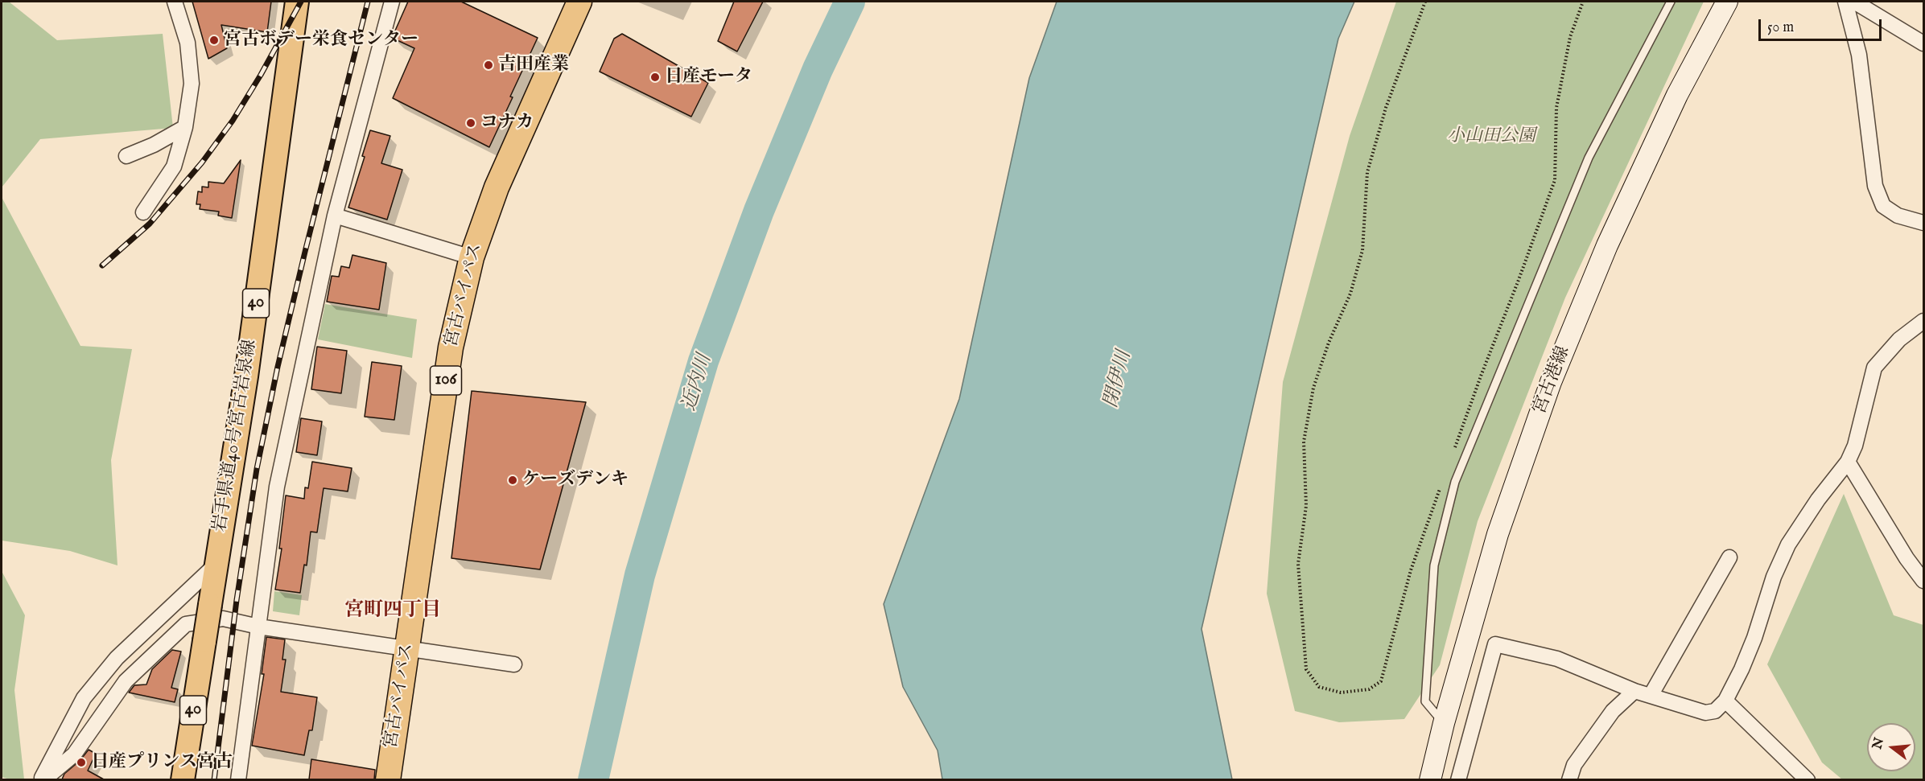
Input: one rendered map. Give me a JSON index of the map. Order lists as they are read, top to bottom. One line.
{"streets":{"highway":["宮古バイパス","106"],"main road":["40","宮古港線","岩手県道40号宮古岩泉線"]},"districts":["宮町四丁目"],"water":["閉伊川","近内川"],"parks":["小山田公園"],"places":["宮古ボデー栄食センター","吉田産業","日産モータ","コナカ","ケーズデンキ","日産プリンス宮古"],"scale_bar":"50 m","north":"left"}
